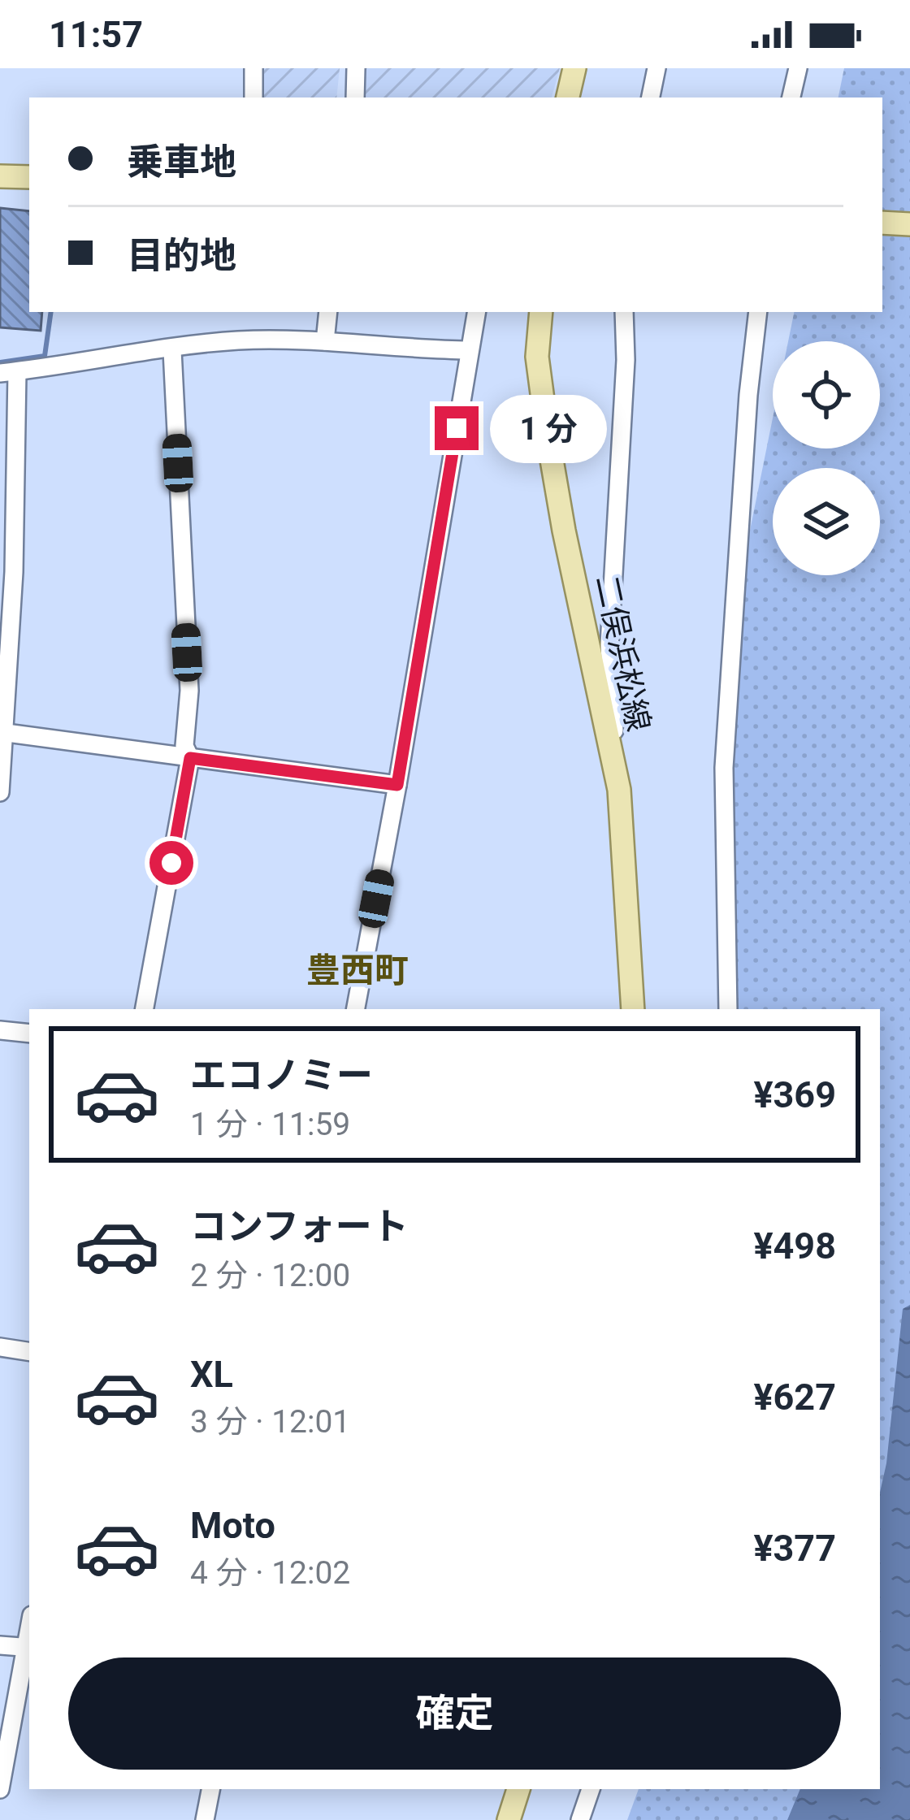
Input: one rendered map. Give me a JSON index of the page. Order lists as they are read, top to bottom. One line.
{"streets":{"main road":["二俣浜松線"]},"districts":["豊西町"],"page":{"status":"11:57","banner":["乗車地","目的地"],"bubble":"1 分","list":[{"name":"エコノミー","note":"1 分 · 11:59","value":"¥369"},{"name":"コンフォート","note":"2 分 · 12:00","value":"¥498"},{"name":"XL","note":"3 分 · 12:01","value":"¥627"},{"name":"Moto","note":"4 分 · 12:02","value":"¥377"}],"buttons":"確定"}}
